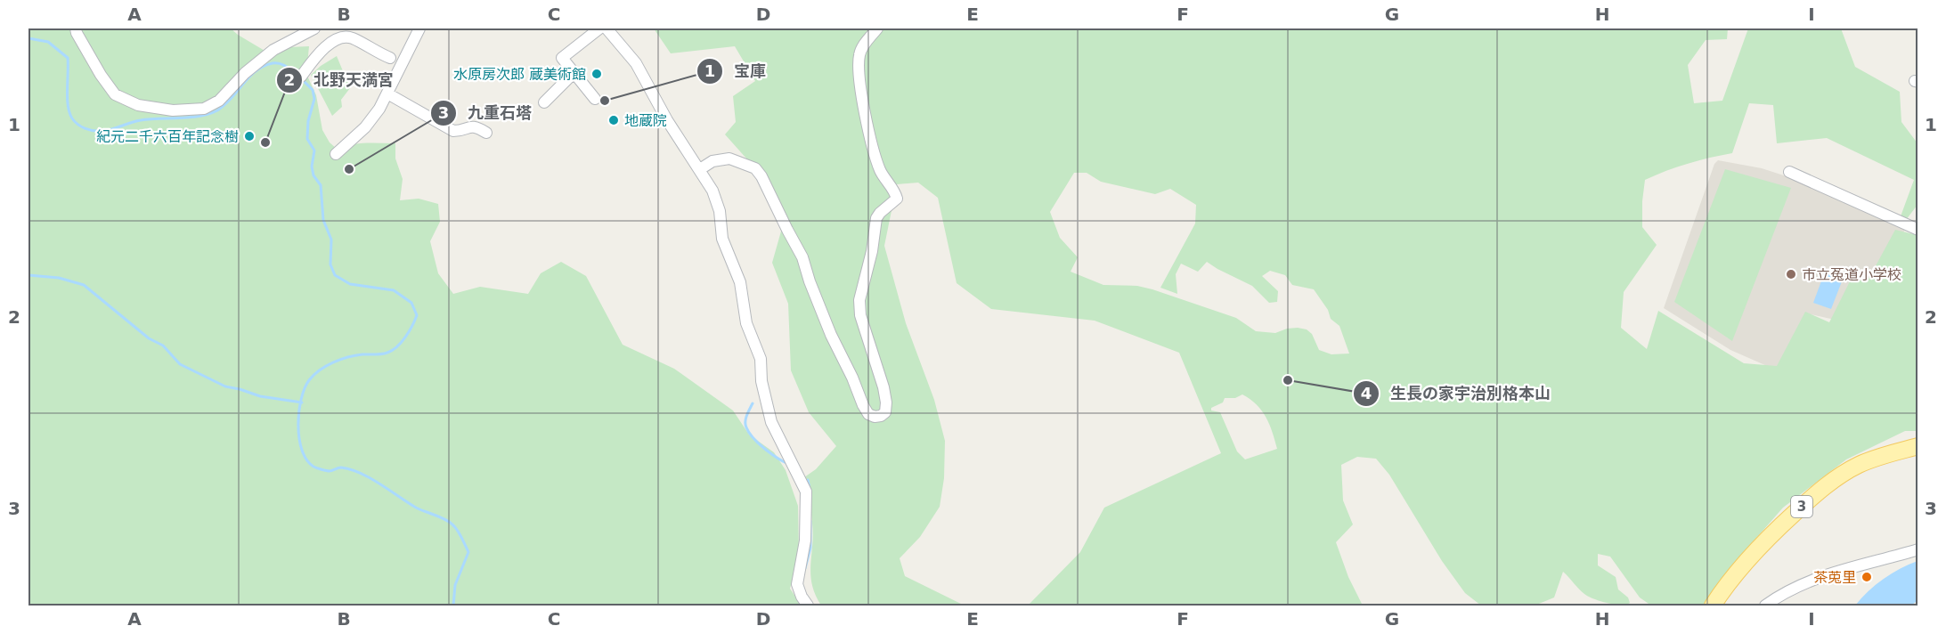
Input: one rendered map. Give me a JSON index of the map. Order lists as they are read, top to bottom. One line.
{"streets":{"main road":["3"]},"places":["水原房次郎 蔵美術館","宝庫","地蔵院","紀元二千六百年記念樹","北野天満宮","九重石塔","市立菟道小学校","生長の家宇治別格本山","茶莵里"],"grid":{"columns":["A","B","C","D","E","F","G","H","I"],"rows":["1","2","3"]}}
